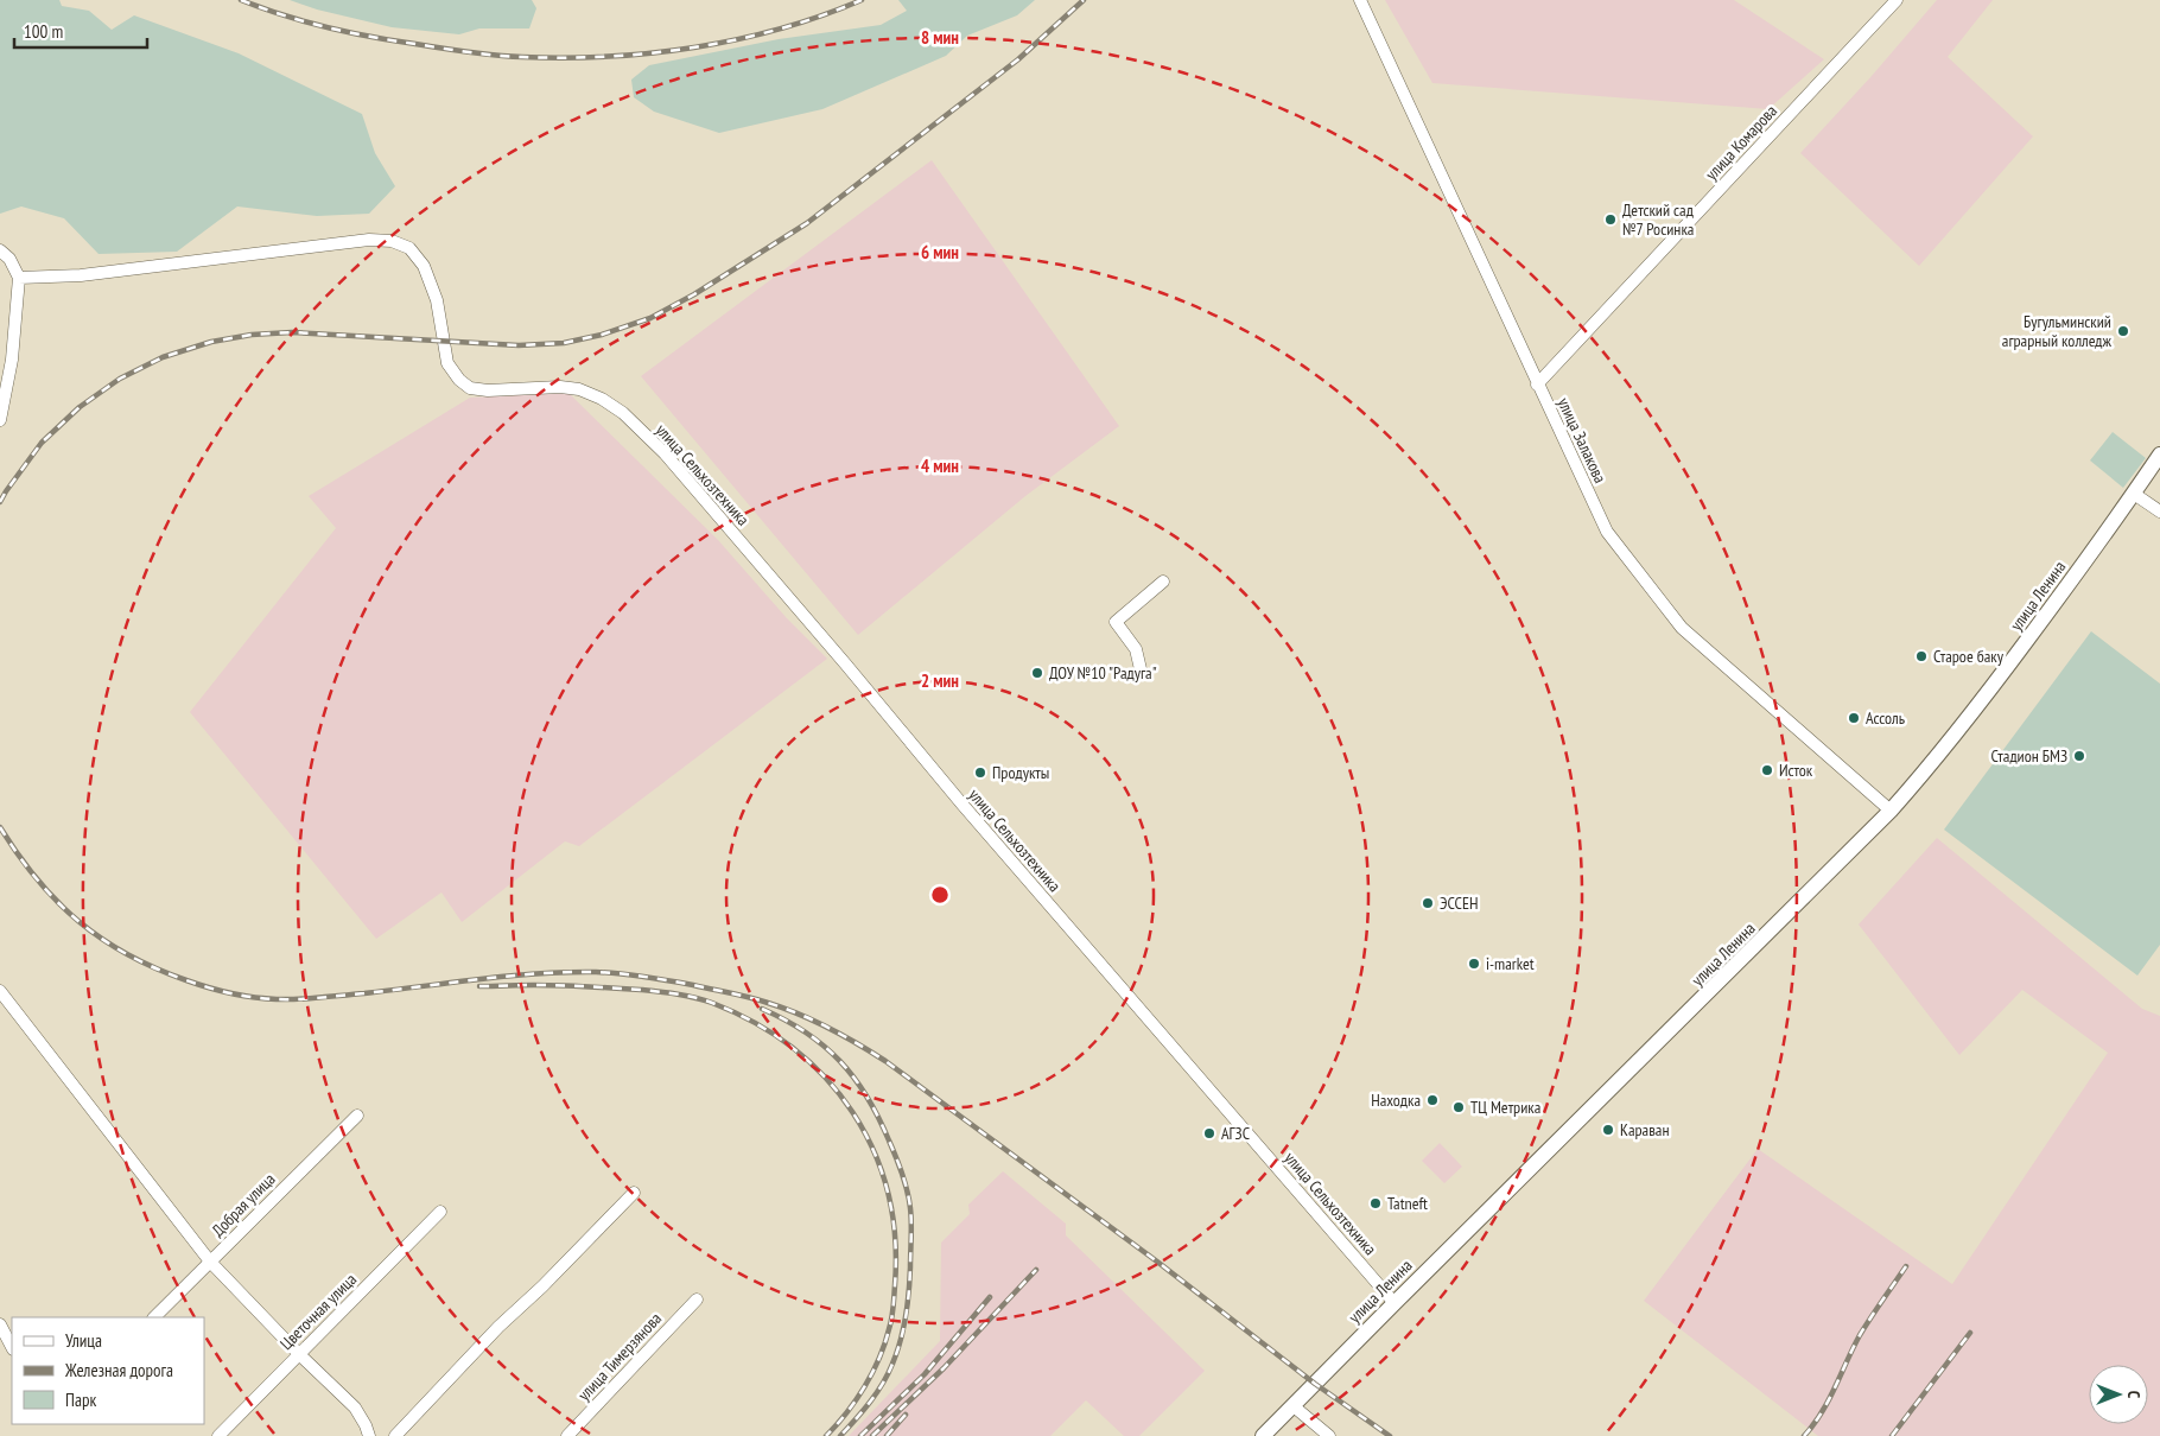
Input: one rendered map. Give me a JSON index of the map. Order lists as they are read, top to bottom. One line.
{"streets":{"main road":["улица Ленина"],"street":["улица Комарова","улица Залакова","улица Сельхозтехника","Добрая улица","Цветочная улица","улица Тимерзянова"]},"crossings":[["улица Комарова","улица Залакова"],["улица Залакова","улица Ленина"],["улица Сельхозтехника","улица Ленина"]],"places":["Детский сад №7 Росинка","Бугульминский аграрный колледж","Старое баку","ДОУ №10 \"Радуга\"","Ассоль","Стадион БМЗ","Исток","Продукты","ЭССЕН","i-market","Находка","ТЦ Метрика","Караван","АГЗС","Tatneft"],"legend":["Улица","Железная дорога","Парк"],"scale_bar":"100 m","north":"right","rings":["8 мин","6 мин","4 мин","2 мин"]}
